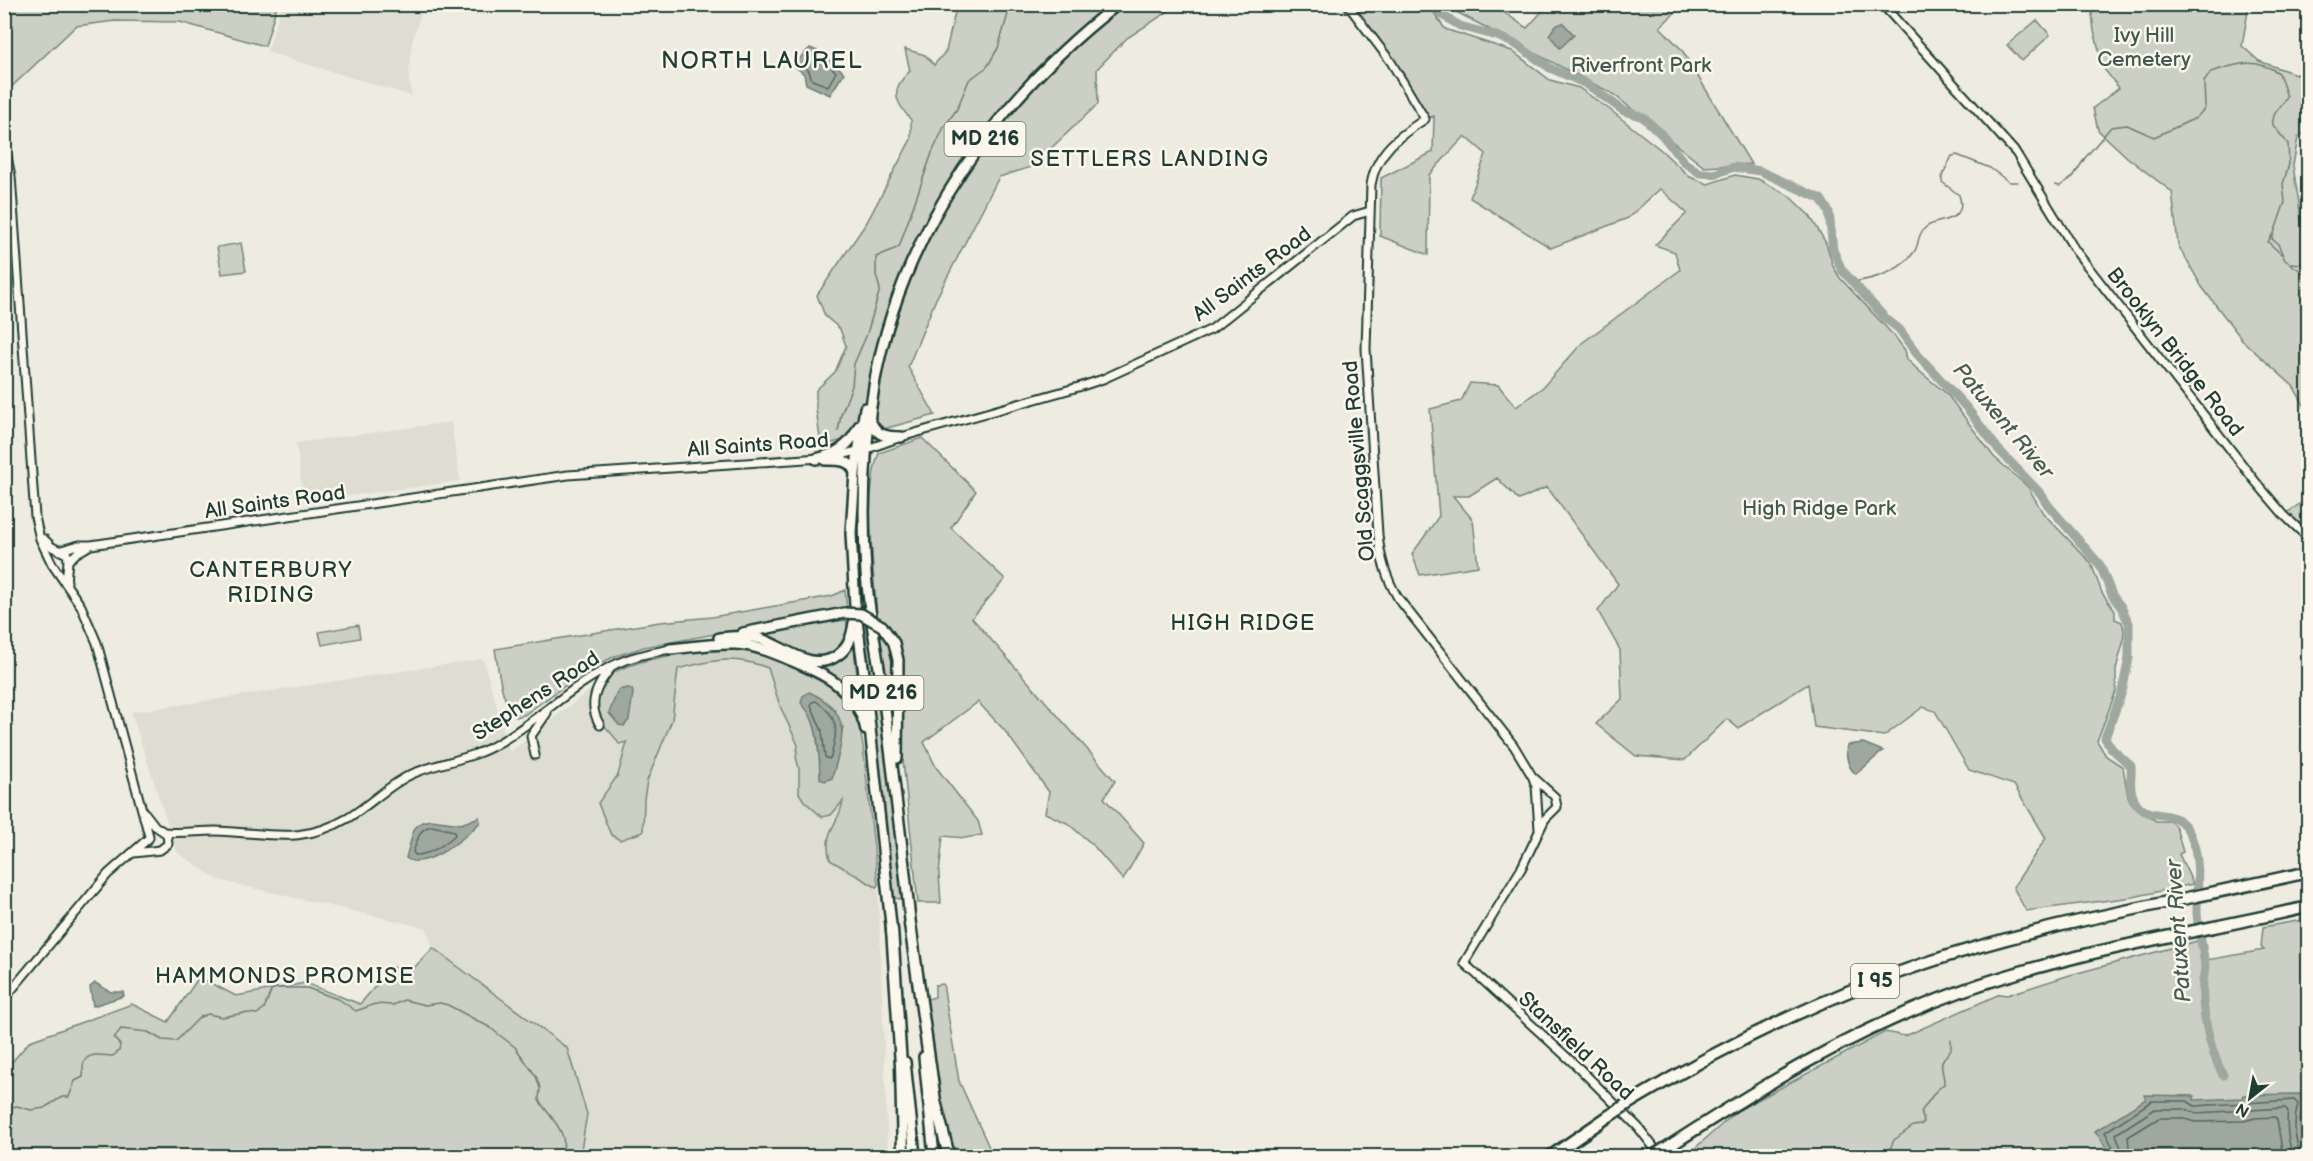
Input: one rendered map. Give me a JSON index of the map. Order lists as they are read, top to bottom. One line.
{"streets":{"highway":["I 95"],"main road":["MD 216"],"street":["All Saints Road","Brooklyn Bridge Road","Old Scaggsville Road","Stephens Road","Stansfield Road"]},"crossings":[["MD 216","All Saints Road"],["All Saints Road","Old Scaggsville Road"]],"districts":["NORTH LAUREL","SETTLERS LANDING","CANTERBURY RIDING","HIGH RIDGE","HAMMONDS PROMISE"],"water":["Patuxent River"],"parks":["Ivy Hill Cemetery","Riverfront Park","High Ridge Park"],"north":"bottom left"}
